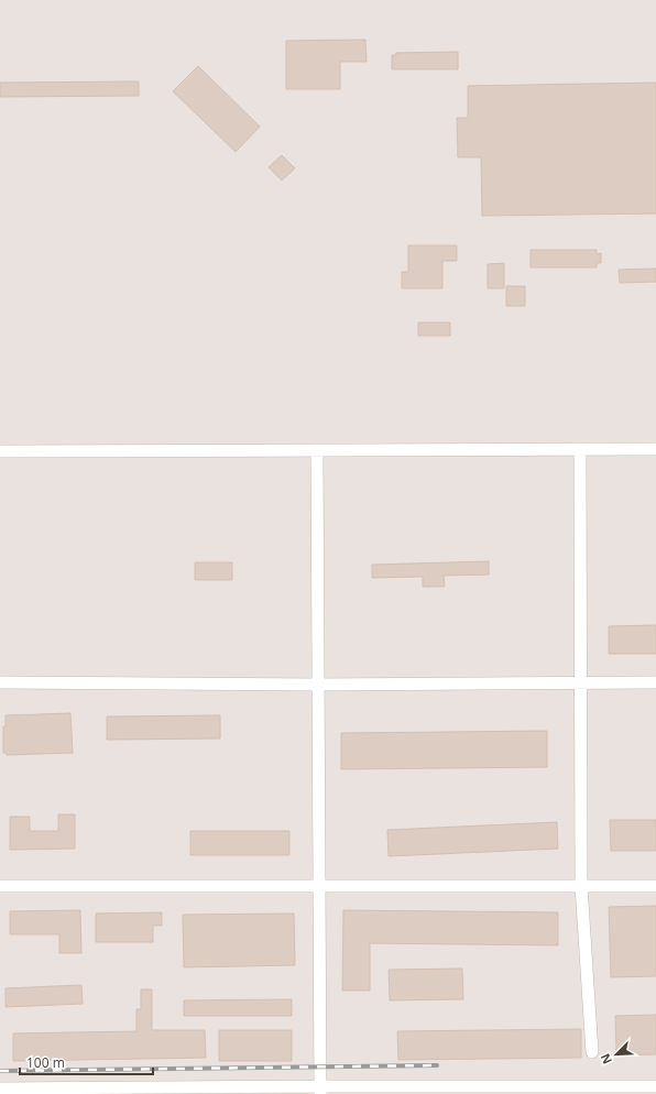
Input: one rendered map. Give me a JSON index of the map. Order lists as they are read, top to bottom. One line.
{"scale_bar":"100 m","north":"bottom left"}
